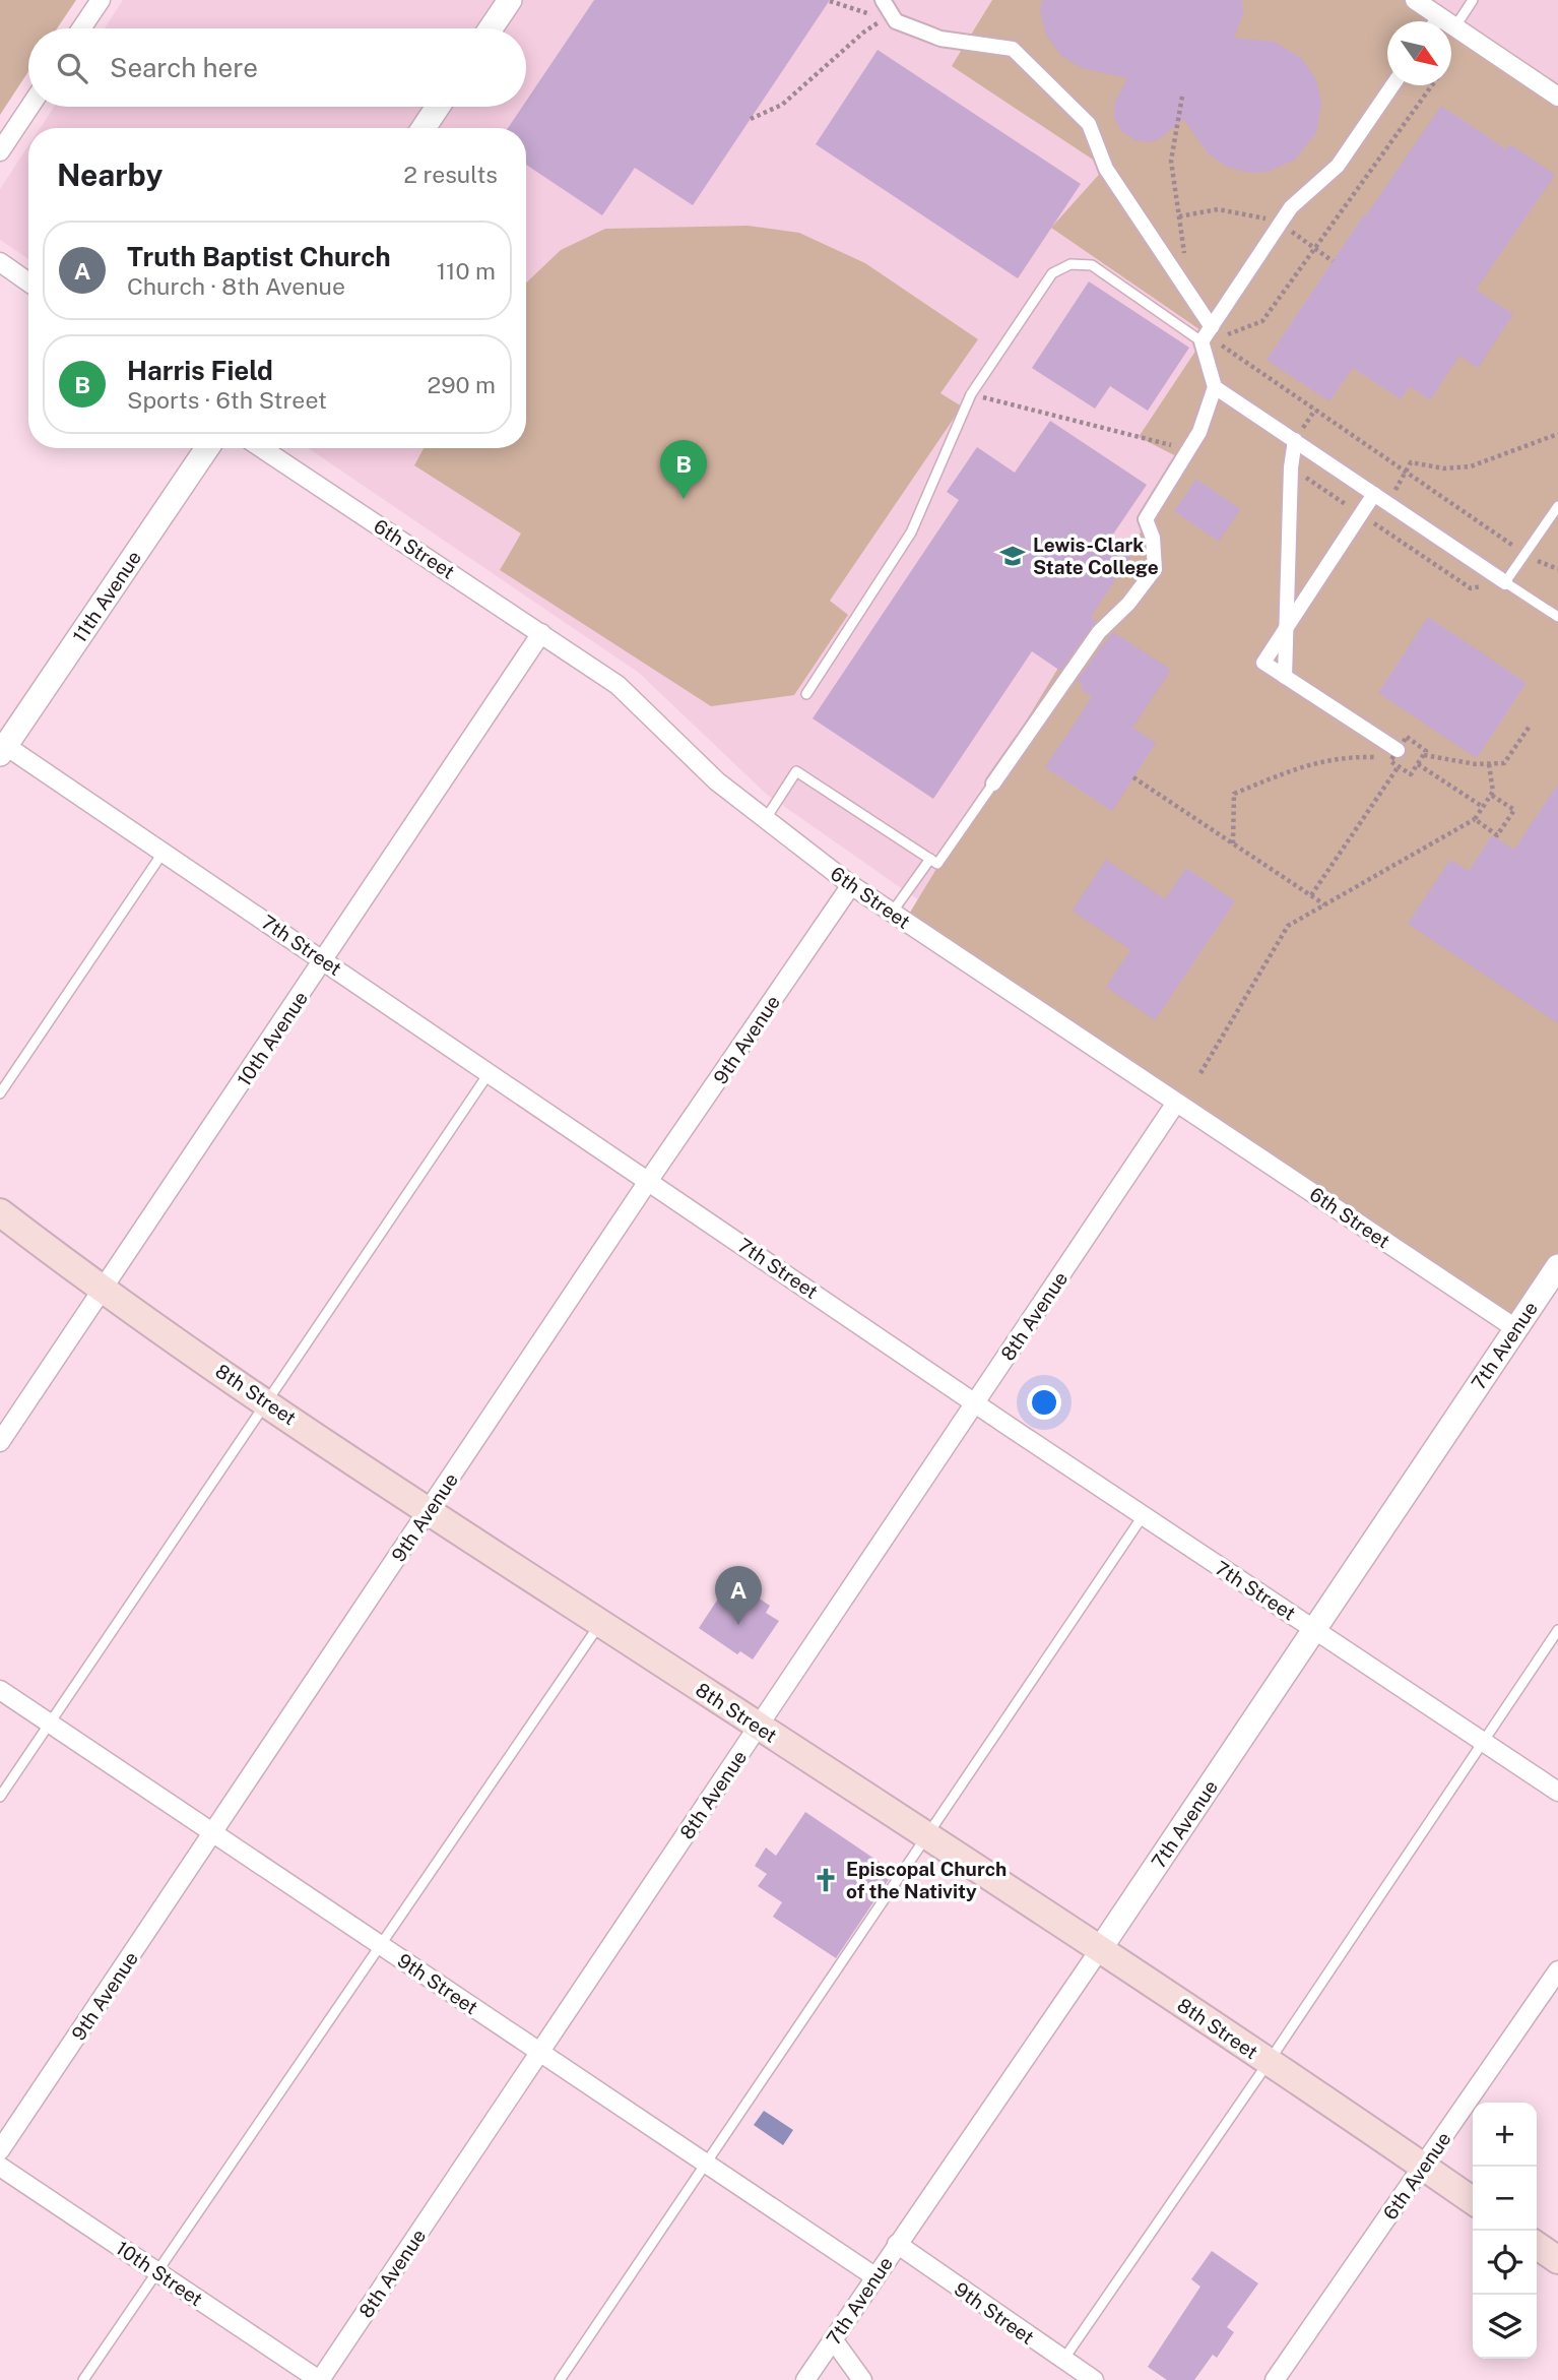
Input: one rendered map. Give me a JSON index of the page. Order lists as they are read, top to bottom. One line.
{"streets":{"main road":["8th Street"],"street":["6th Street","11th Avenue","7th Street","10th Avenue","9th Avenue","8th Avenue","7th Avenue","9th Street","6th Avenue","10th Street"]},"crossings":[["6th Street","10th Avenue"],["6th Street","9th Avenue"],["6th Street","8th Avenue"],["6th Street","7th Avenue"],["11th Avenue","7th Street"],["7th Street","10th Avenue"],["7th Street","9th Avenue"],["7th Street","8th Avenue"],["7th Street","7th Avenue"],["10th Avenue","8th Street"],["9th Avenue","8th Street"],["9th Avenue","9th Street"],["8th Avenue","8th Street"],["8th Avenue","9th Street"],["8th Avenue","10th Street"],["7th Avenue","8th Street"],["7th Avenue","9th Street"],["8th Street","6th Avenue"]],"places":{"school or university":["Lewis-Clark State College"],"church":["Episcopal Church of the Nativity"]},"north":"bottom right","page":{"search":"Search here","heading":["Nearby","2 results"],"list":[{"mark":"A","name":"Truth Baptist Church","note":"Church · 8th Avenue","value":"110 m"},{"mark":"B","name":"Harris Field","note":"Sports · 6th Street","value":"290 m"}],"pins":["B","A"],"map_buttons":["+","−"]}}
